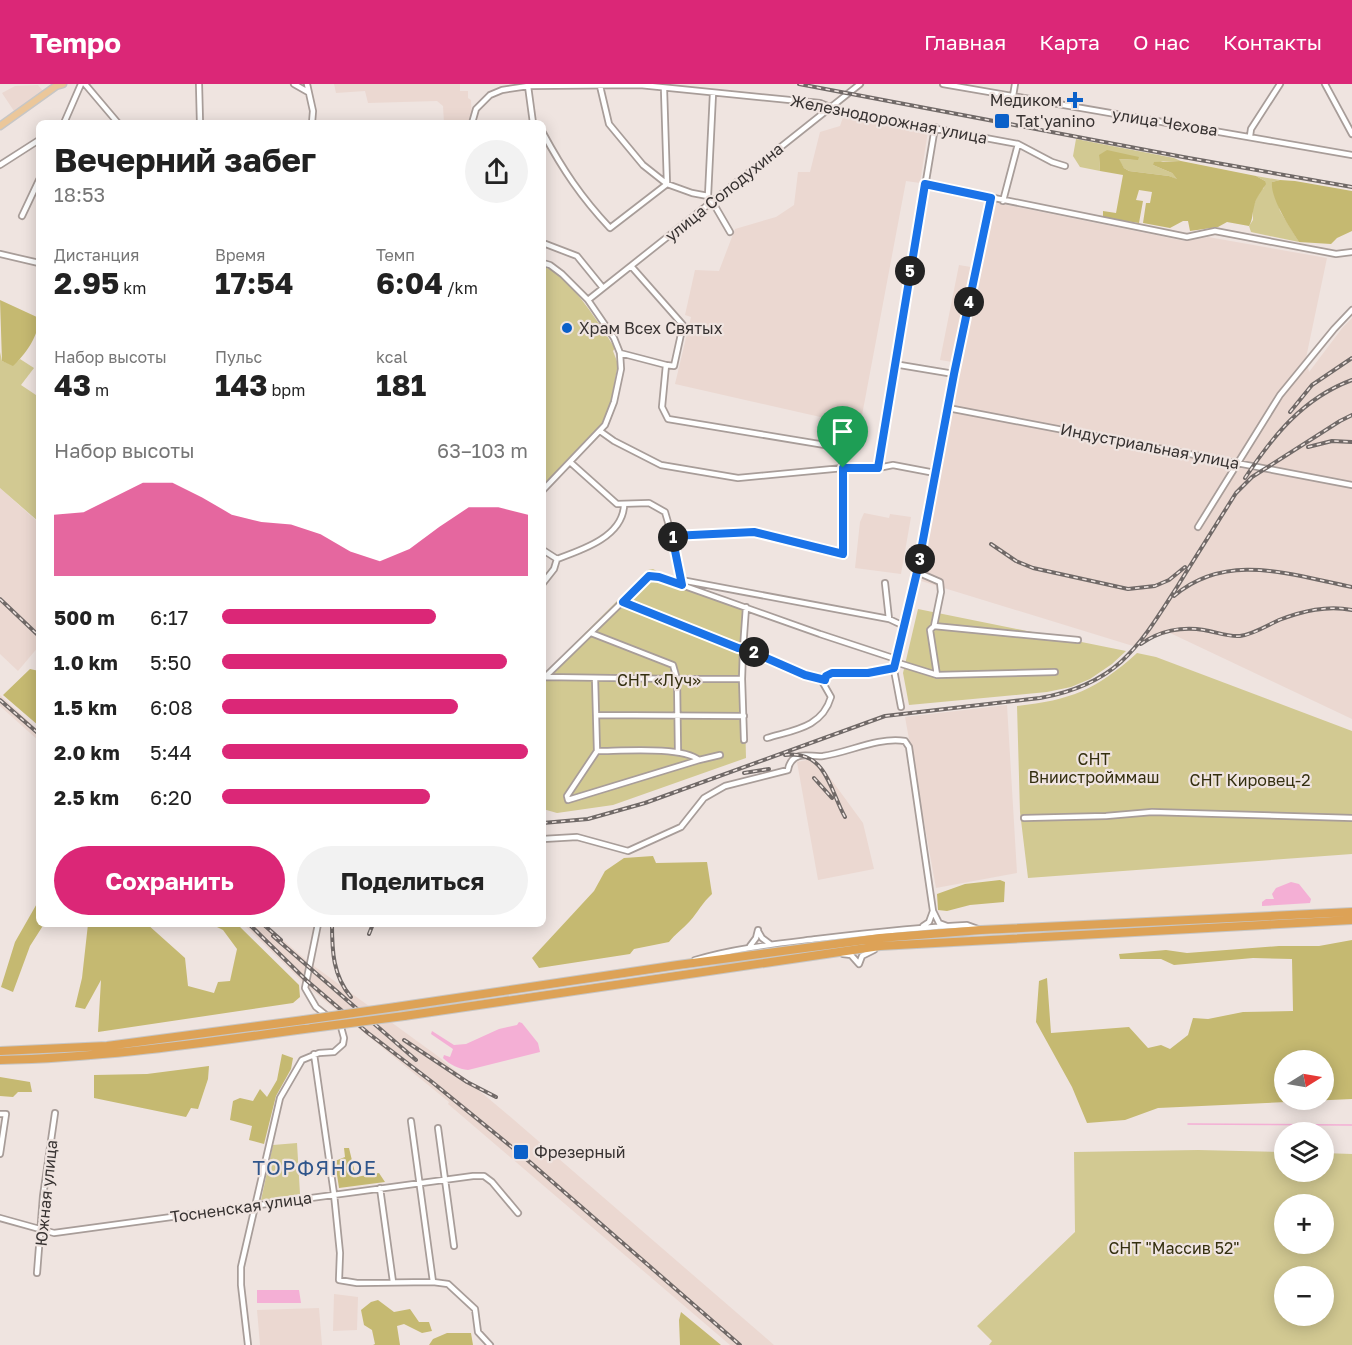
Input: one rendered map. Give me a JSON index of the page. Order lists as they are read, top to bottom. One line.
{"streets":{"street":["Железнодорожная улица","улица Чехова","улица Солодухина","Индустриальная улица","Южная улица","Тосненская улица"]},"crossings":[["Железнодорожная улица","улица Солодухина"],["Южная улица","Тосненская улица"]],"districts":["ТОРФЯНОЕ"],"parks":["СНТ «Луч»","СНТ Вниистройммаш","СНТ Кировец-2","СНТ \"Массив 52\""],"places":{"health":["Медиком"],"transit":["Tat'yanino","Фрезерный"],"other":["Храм Всех Святых"]},"north":"right","page":{"header":"Tempo","nav":["Главная","Карта","О нас","Контакты"],"heading":["Вечерний забег","18:53"],"stats":[["Дистанция","2.95 km"],["Время","17:54"],["Темп","6:04 /km"],["Набор высоты","43 m"],["Пульс","143 bpm"],["kcal","181"]],"pins":["5","4","1","3","2"],"chart":["Набор высоты","63–103 m"],"list":[{"name":"500 m","note":"6:17"},{"name":"1.0 km","note":"5:50"},{"name":"1.5 km","note":"6:08"},{"name":"2.0 km","note":"5:44"},{"name":"2.5 km","note":"6:20"}],"buttons":["Сохранить","Поделиться"],"map_buttons":["+","−"]}}
